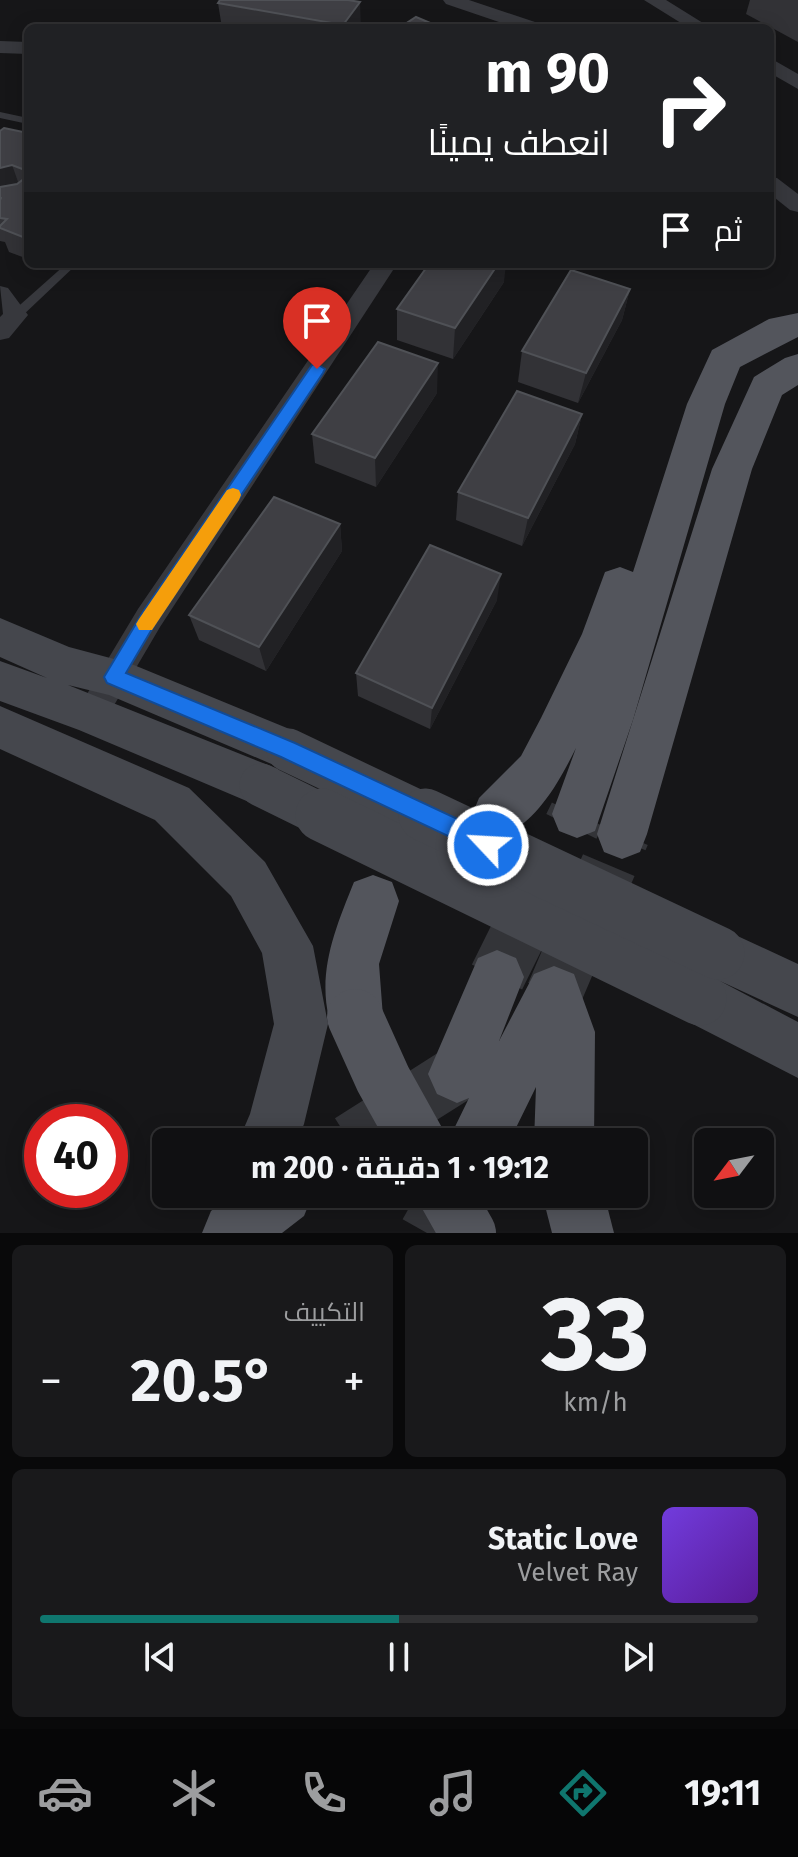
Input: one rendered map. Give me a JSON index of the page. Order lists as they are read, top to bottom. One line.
{"north":"bottom left","page":{"turn":["90 m","انعطف يمينًا"],"then":"ثم","limit":"40","trip":"19:12 · 1 دقيقة · 200 m","tile":[["33","km/h"],"التكييف"],"heat":["−","20.5°","+"],"song":["Static Love","Velvet Ray"],"tabs":"19:11"}}
